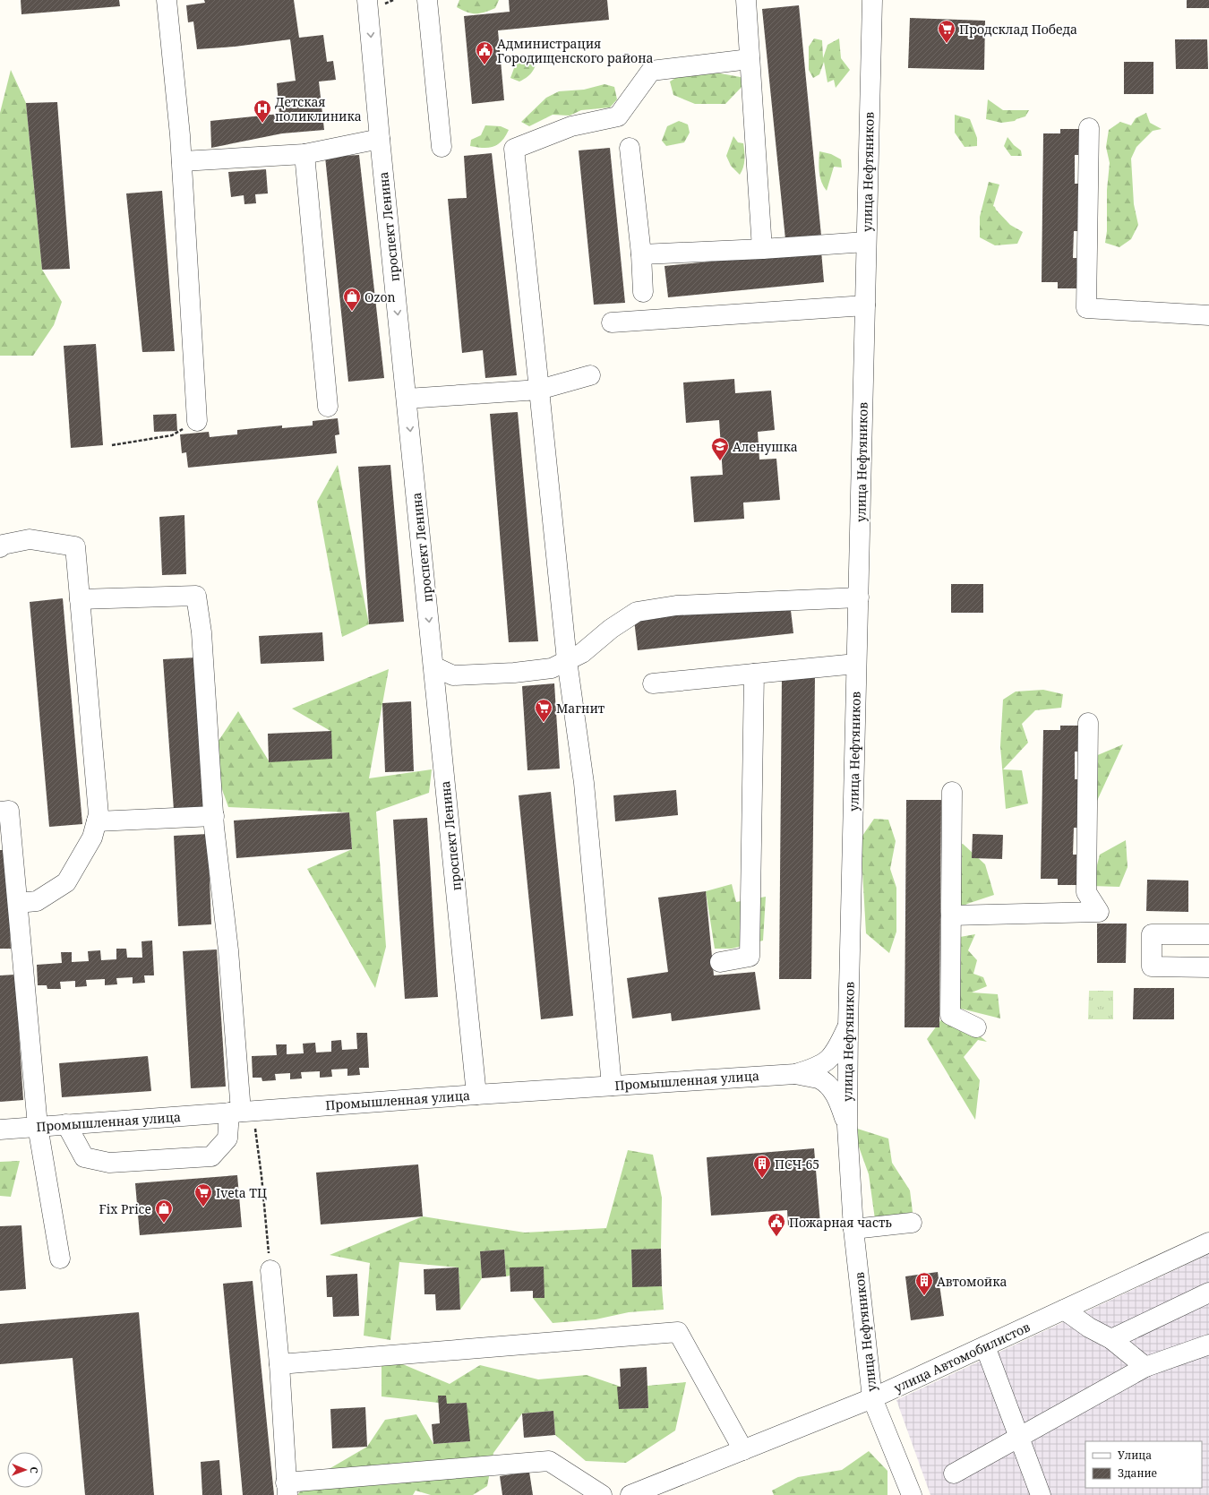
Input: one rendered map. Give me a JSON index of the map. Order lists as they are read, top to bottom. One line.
{"streets":{"street":["улица Нефтяников","проспект Ленина","Промышленная улица","улица Автомобилистов"]},"crossings":[["улица Нефтяников","Промышленная улица"],["улица Нефтяников","улица Автомобилистов"],["проспект Ленина","Промышленная улица"]],"places":{"supermarket":["Продсклад Победа","Магнит","Iveta ТЦ"],"public building":["Администрация Городищенского района","Пожарная часть"],"hospital":["Детская поликлиника"],"shop":["Ozon","Fix Price"],"school or university":["Аленушка"],"building":["ПСЧ-65","Автомойка"]},"legend":["Улица","Здание"],"north":"right"}
